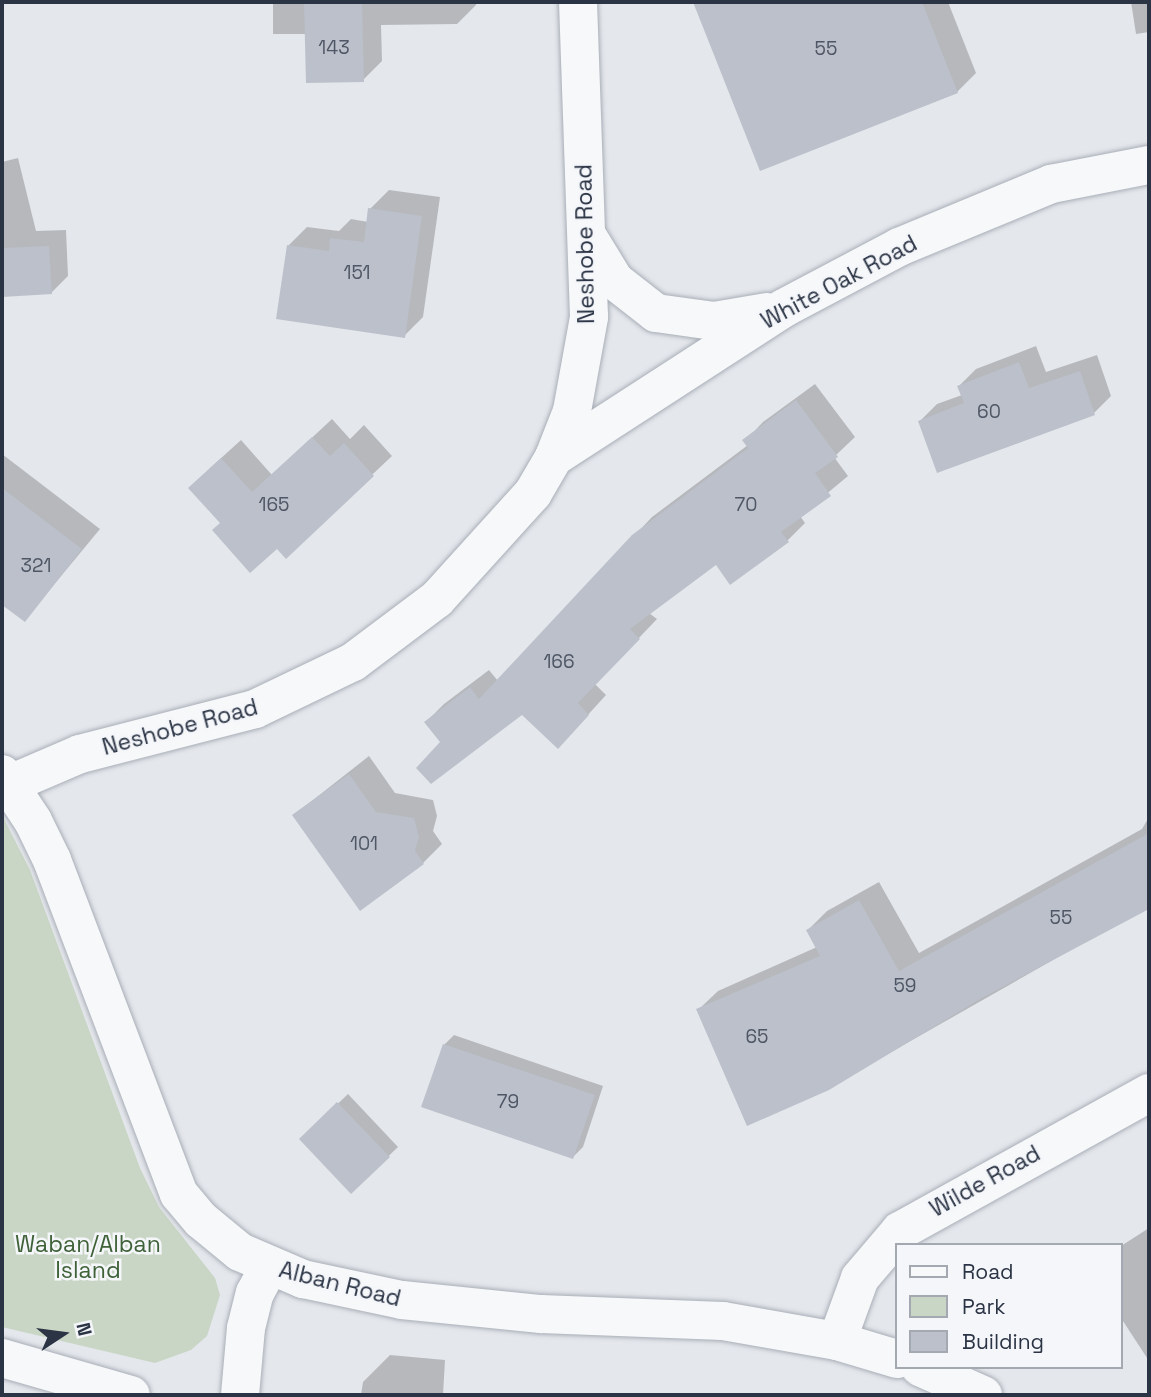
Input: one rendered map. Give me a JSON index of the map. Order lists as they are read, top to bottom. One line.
{"streets":{"street":["Neshobe Road","White Oak Road","Wilde Road","Alban Road"]},"crossings":[["Neshobe Road","White Oak Road"],["Neshobe Road","Alban Road"],["Wilde Road","Alban Road"]],"parks":["Waban/Alban Island"],"house_numbers":["143","55","151","60","165","70","321","166","101","55","59","65","79"],"legend":["Road","Park","Building"],"north":"right"}
